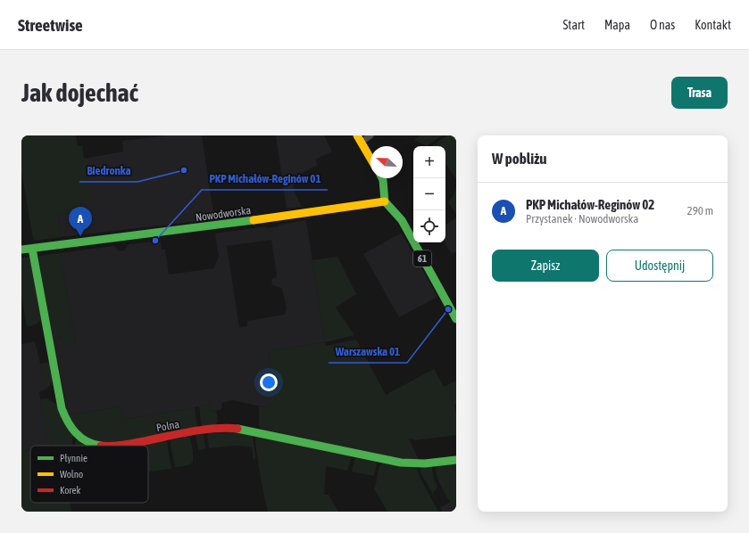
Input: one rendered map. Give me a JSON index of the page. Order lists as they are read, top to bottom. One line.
{"streets":{"street":["Nowodworska","61","Polna"]},"crossings":[["Nowodworska","61"],["Nowodworska","Polna"]],"places":["Biedronka","PKP Michałów-Reginów 01","Warszawska 01"],"legend":["Płynnie","Wolno","Korek"],"north":"top left","page":{"header":"Streetwise","nav":["Start","Mapa","O nas","Kontakt"],"buttons":["Trasa",["Zapisz","Udostępnij"]],"title":"Jak dojechać","heading":"W pobliżu","map_buttons":["+","−"],"list":[{"mark":"A","name":"PKP Michałów-Reginów 02","note":"Przystanek · Nowodworska","value":"290 m"}],"pins":"A"}}
